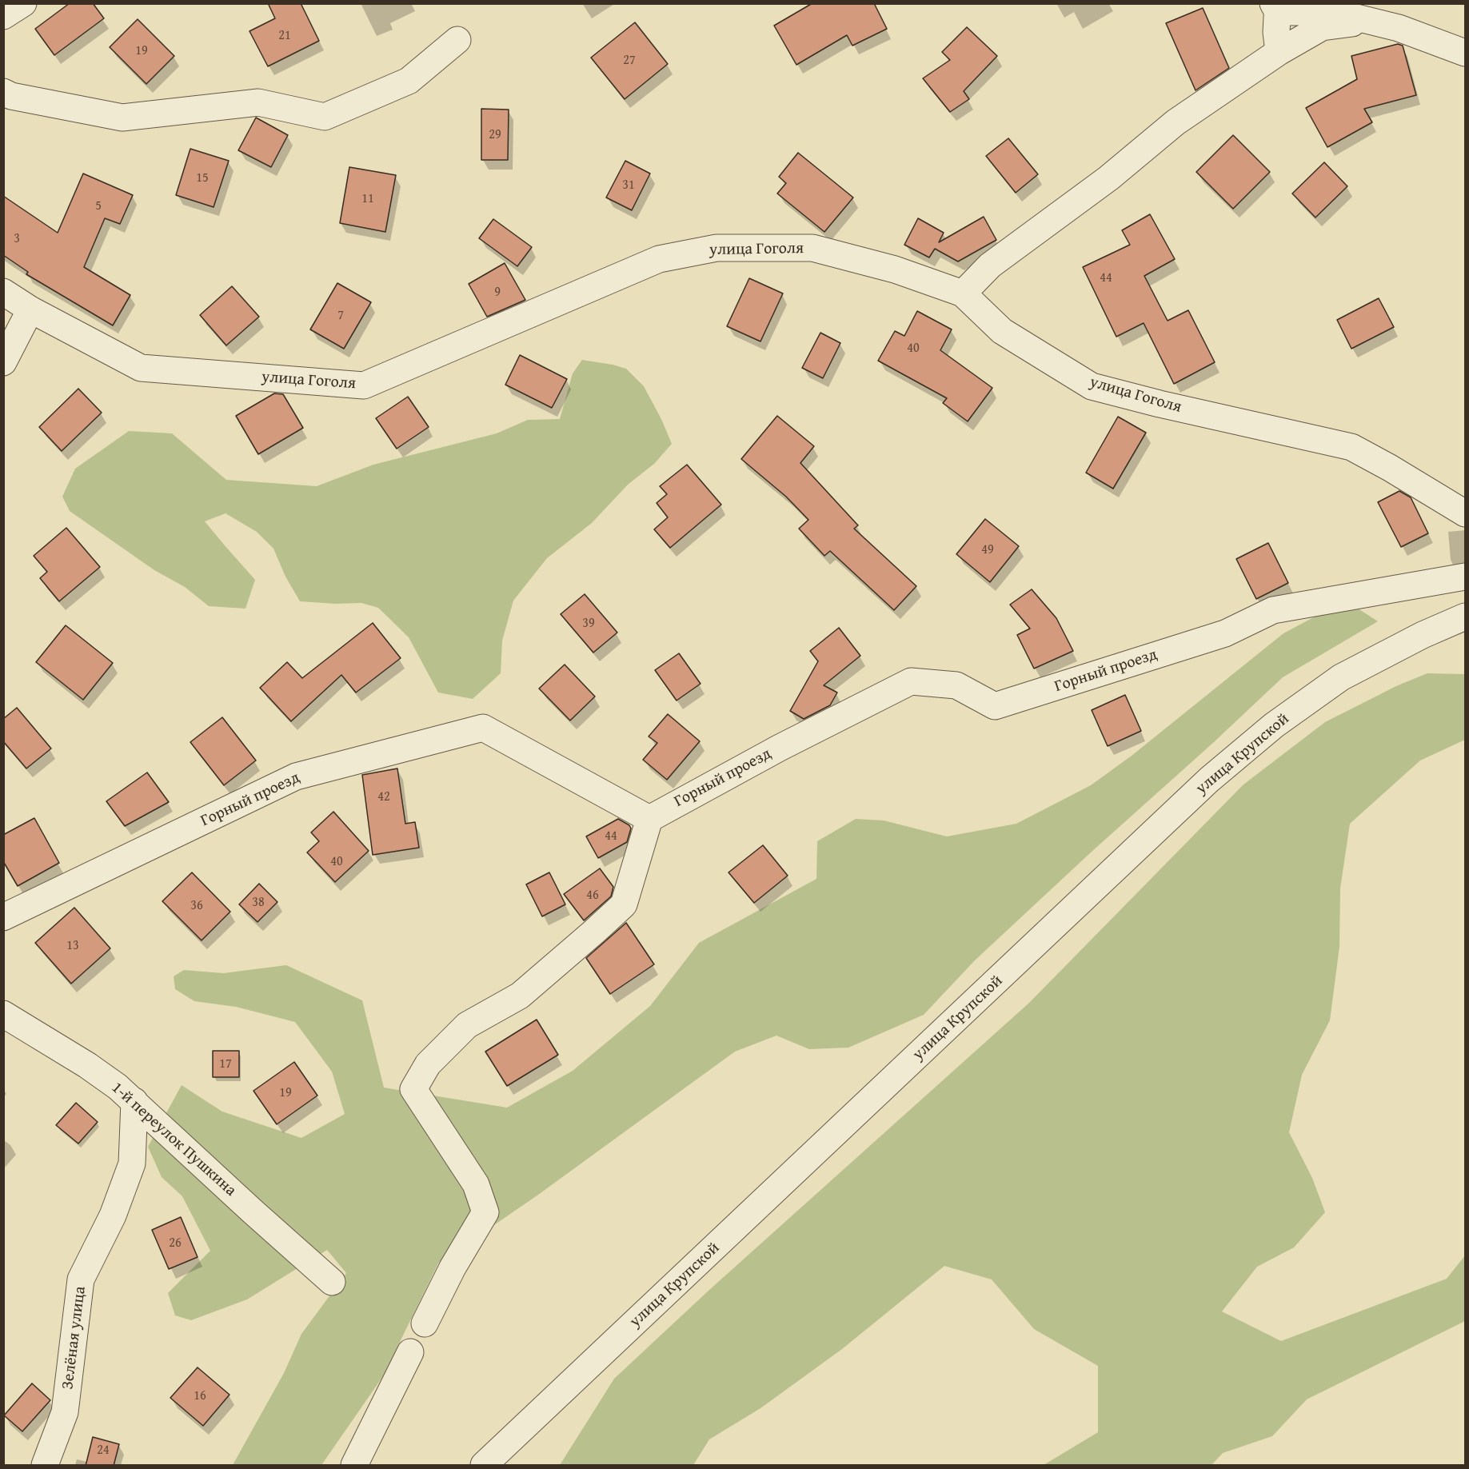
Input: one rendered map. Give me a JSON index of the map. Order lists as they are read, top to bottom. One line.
{"streets":{"street":["улица Гоголя","Горный проезд","улица Крупской","1-й переулок Пушкина","Зелёная улица"]},"crossings":[["1-й переулок Пушкина","Зелёная улица"]],"house_numbers":["21","19","27","29","15","31","11","5","3","44","9","7","40","49","39","42","44","40","46","38","36","13","17","19","26","16","24"]}
